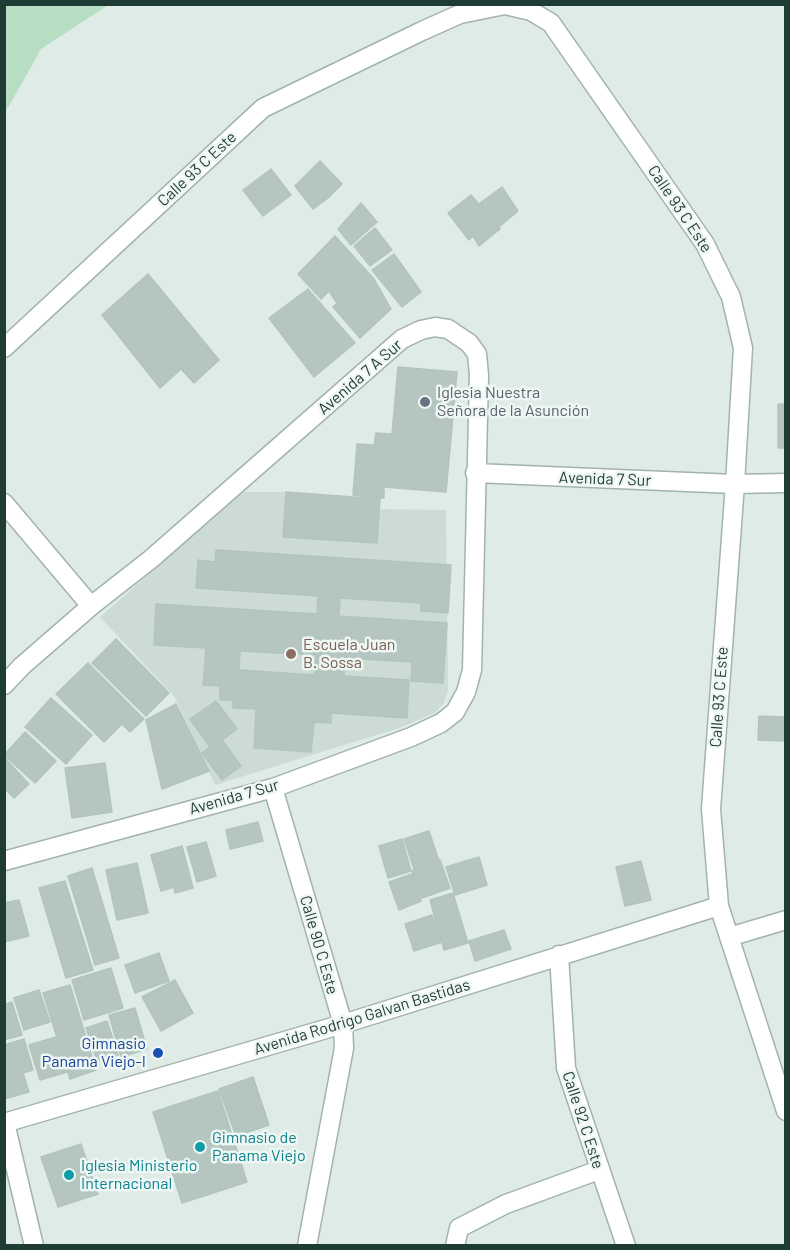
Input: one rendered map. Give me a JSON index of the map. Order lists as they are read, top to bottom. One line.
{"streets":{"street":["Calle 93 C Este","Avenida 7 A Sur","Avenida 7 Sur","Calle 90 C Este","Avenida Rodrigo Galvan Bastidas","Calle 92 C Este"]},"crossings":[["Calle 93 C Este","Avenida 7 Sur"],["Calle 93 C Este","Avenida Rodrigo Galvan Bastidas"],["Avenida 7 A Sur","Avenida 7 Sur"],["Avenida 7 Sur","Calle 90 C Este"],["Calle 90 C Este","Avenida Rodrigo Galvan Bastidas"],["Avenida Rodrigo Galvan Bastidas","Calle 92 C Este"]],"places":["Iglesia Nuestra Señora de la Asunción","Escuela Juan B. Sossa","Gimnasio Panama Viejo-I","Gimnasio de Panama Viejo","Iglesia Ministerio Internacional"]}
